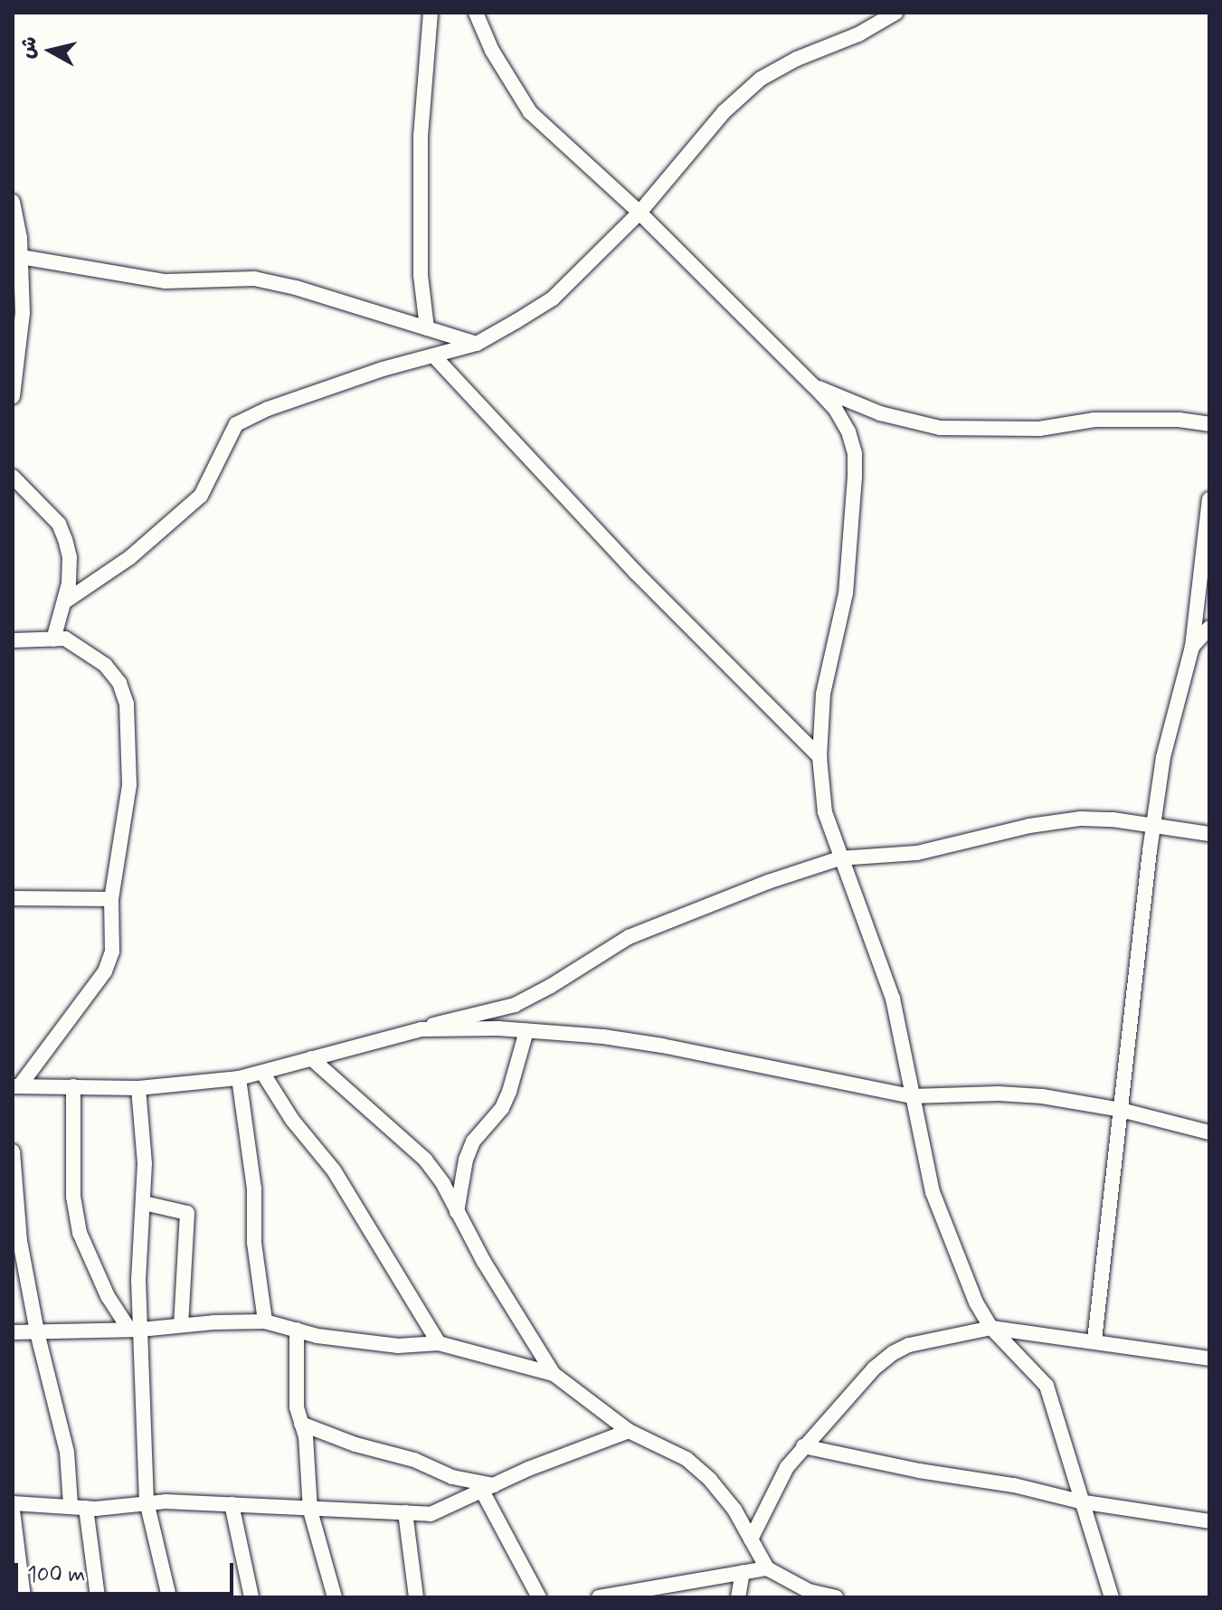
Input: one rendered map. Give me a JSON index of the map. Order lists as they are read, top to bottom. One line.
{"scale_bar":"100 m","north":"left"}
